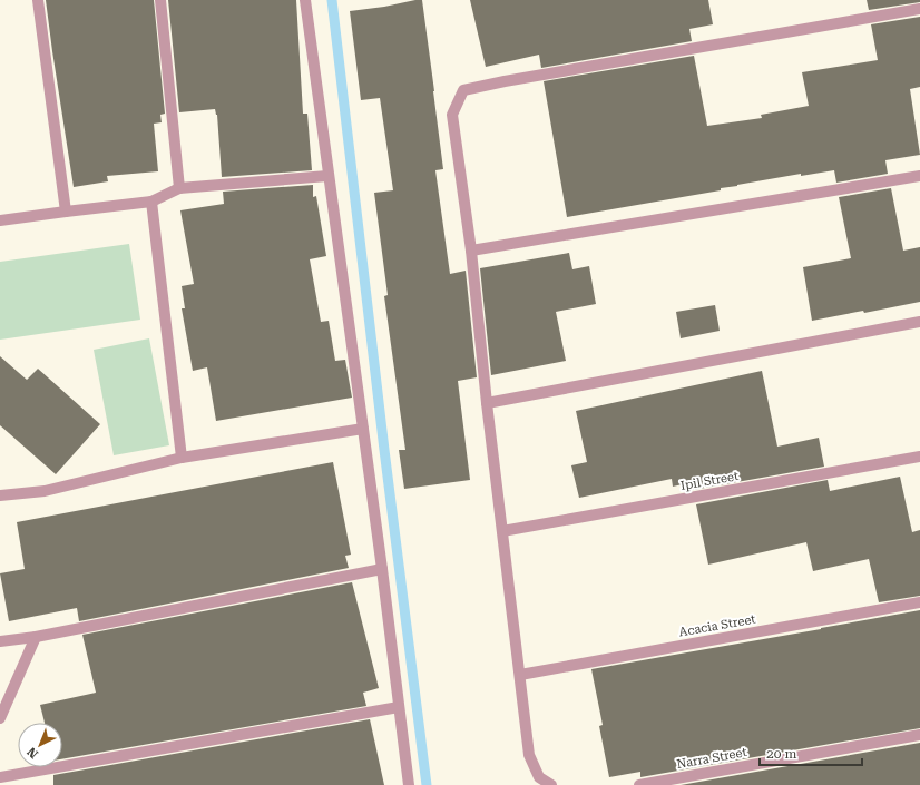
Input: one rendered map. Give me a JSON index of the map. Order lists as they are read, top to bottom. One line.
{"streets":{"street":["Ipil Street","Acacia Street","Narra Street"]},"scale_bar":"20 m","north":"bottom left"}
